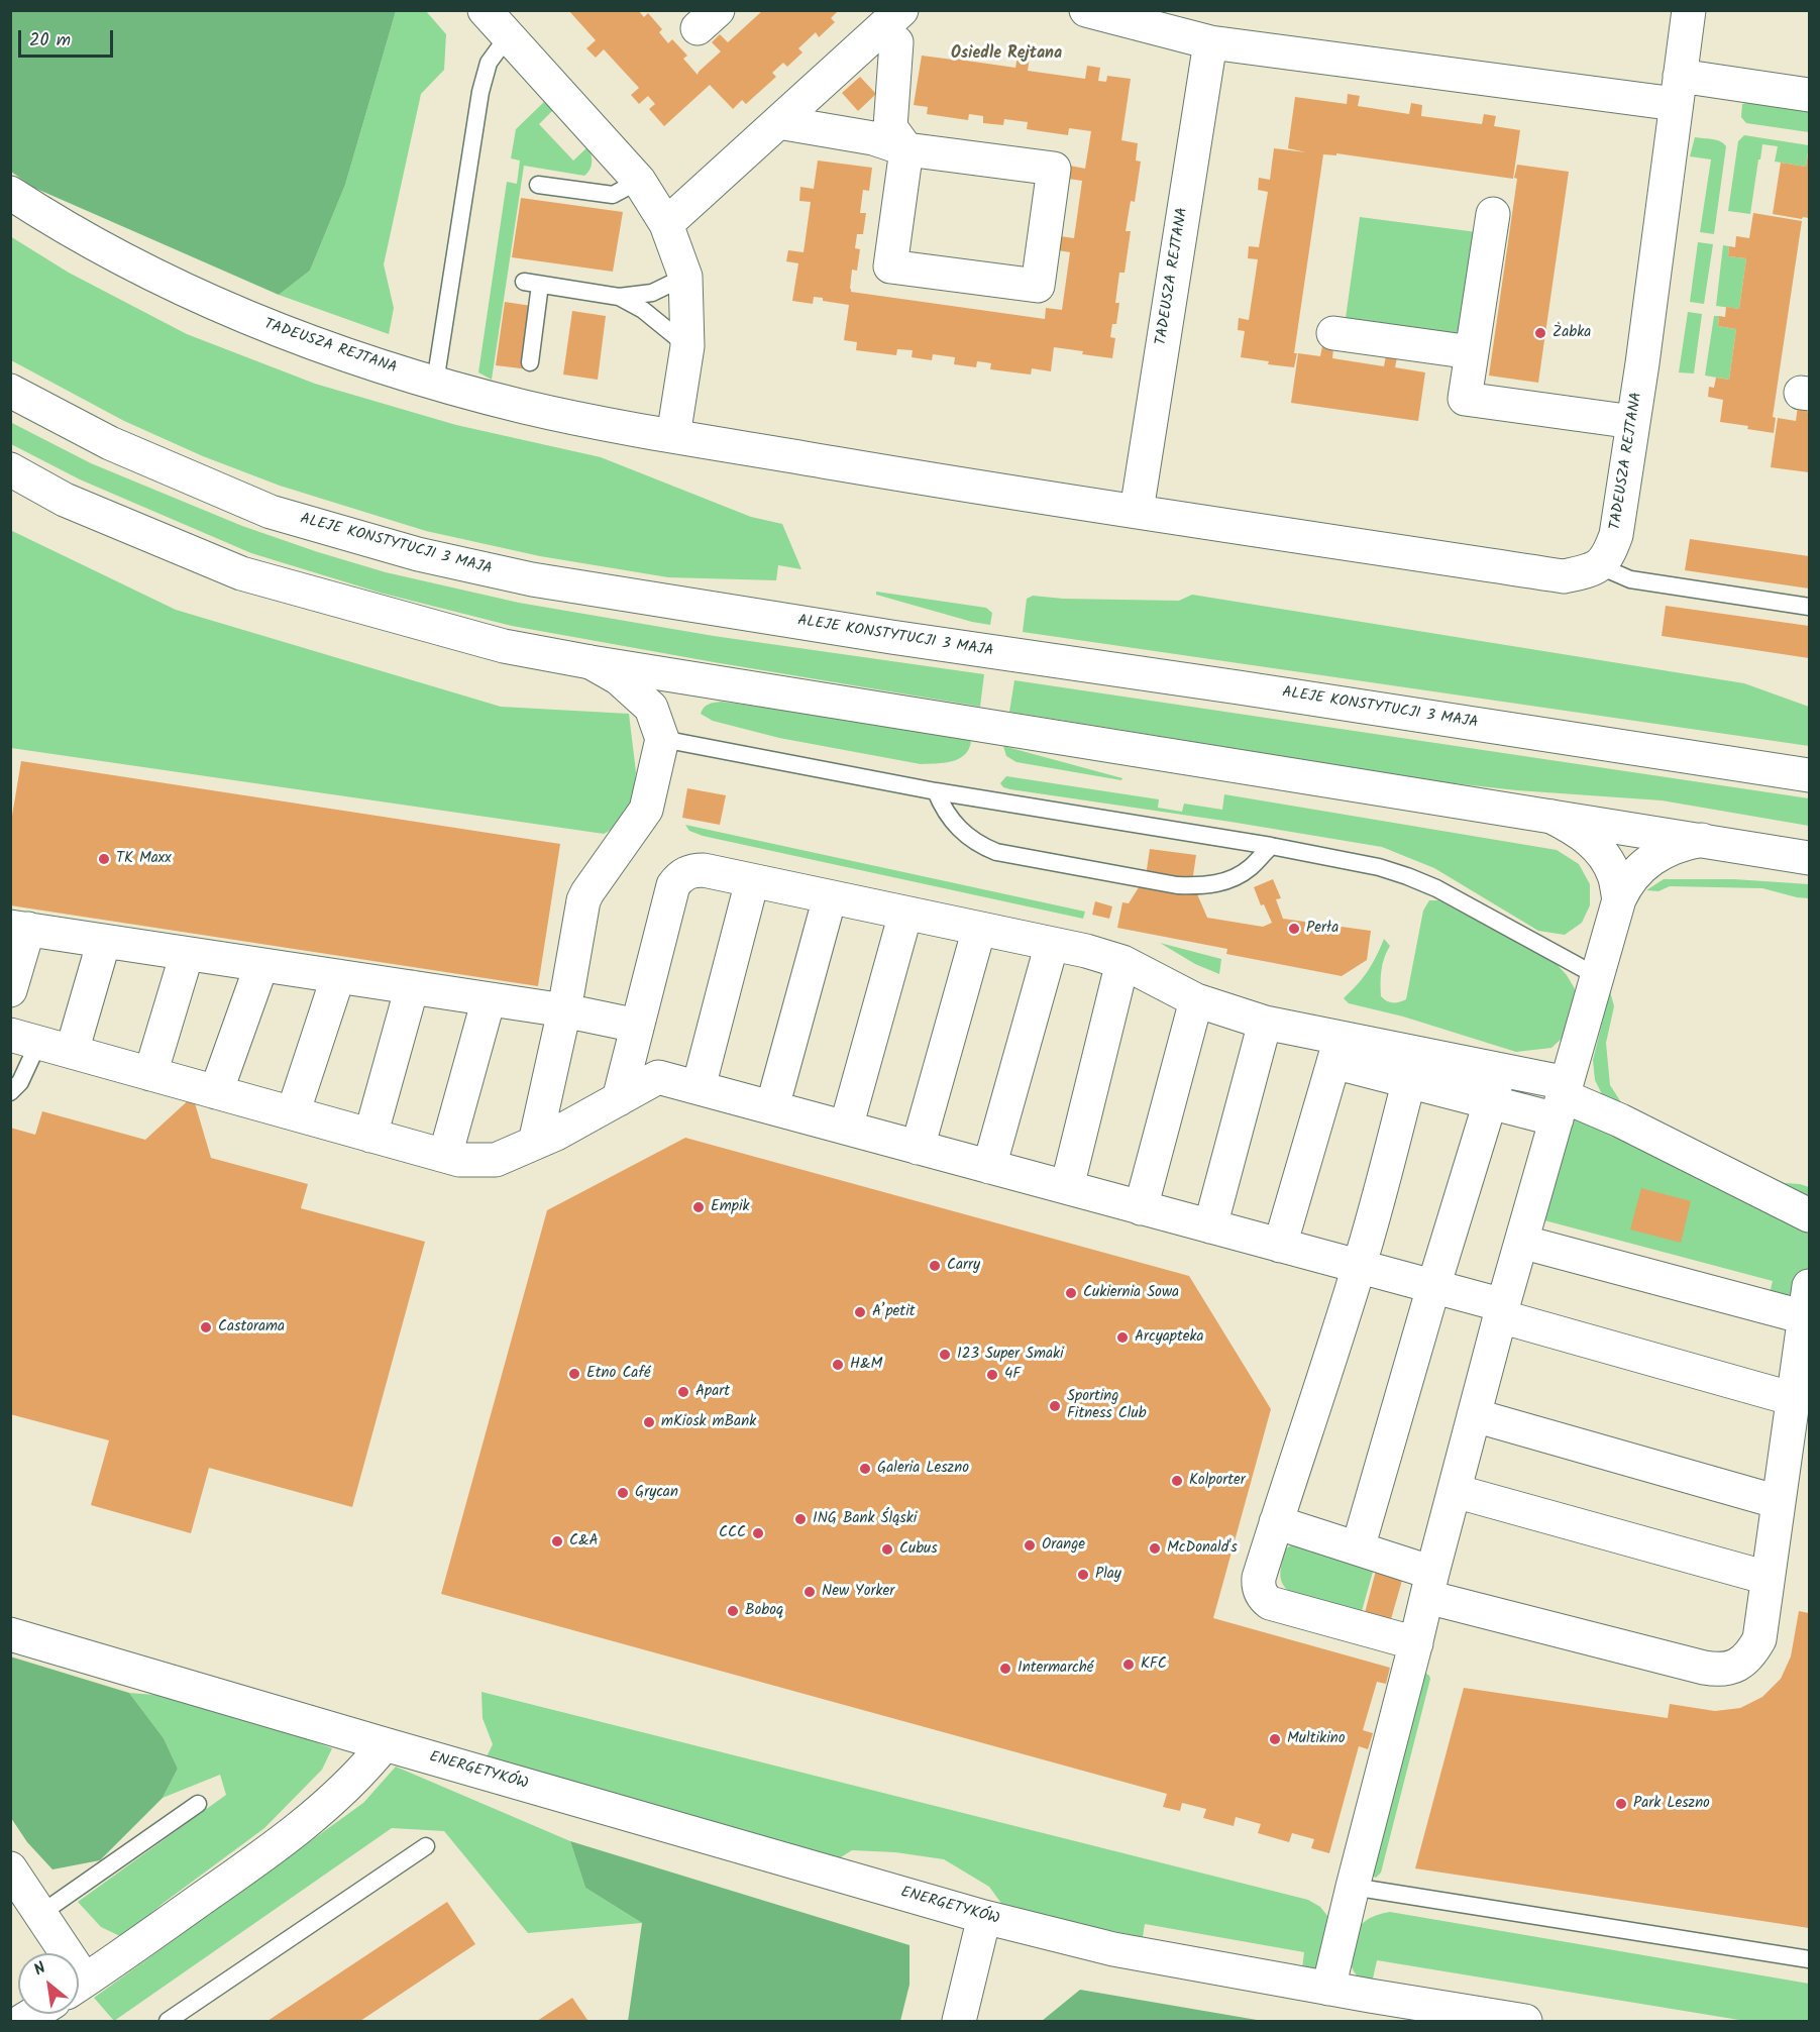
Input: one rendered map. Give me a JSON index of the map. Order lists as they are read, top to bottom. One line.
{"streets":{"street":["TADEUSZA REJTANA","ALEJE KONSTYTUCJI 3 MAJA","ENERGETYKÓW"]},"districts":["Osiedle Rejtana"],"places":["Żabka","TK Maxx","Perła","Empik","Carry","Cukiernia Sowa","A’petit","Castorama","Arcyapteka","123 Super Smaki","H&M","Etno Café","4F","Apart","Sporting Fitness Club","mKiosk mBank","Galeria Leszno","Kolporter","Grycan","ING Bank Śląski","CCC","C&A","Orange","McDonald's","Cubus","Play","New Yorker","Boboq","KFC","Intermarché","Multikino","Park Leszno"],"scale_bar":"20 m","north":"top left"}
